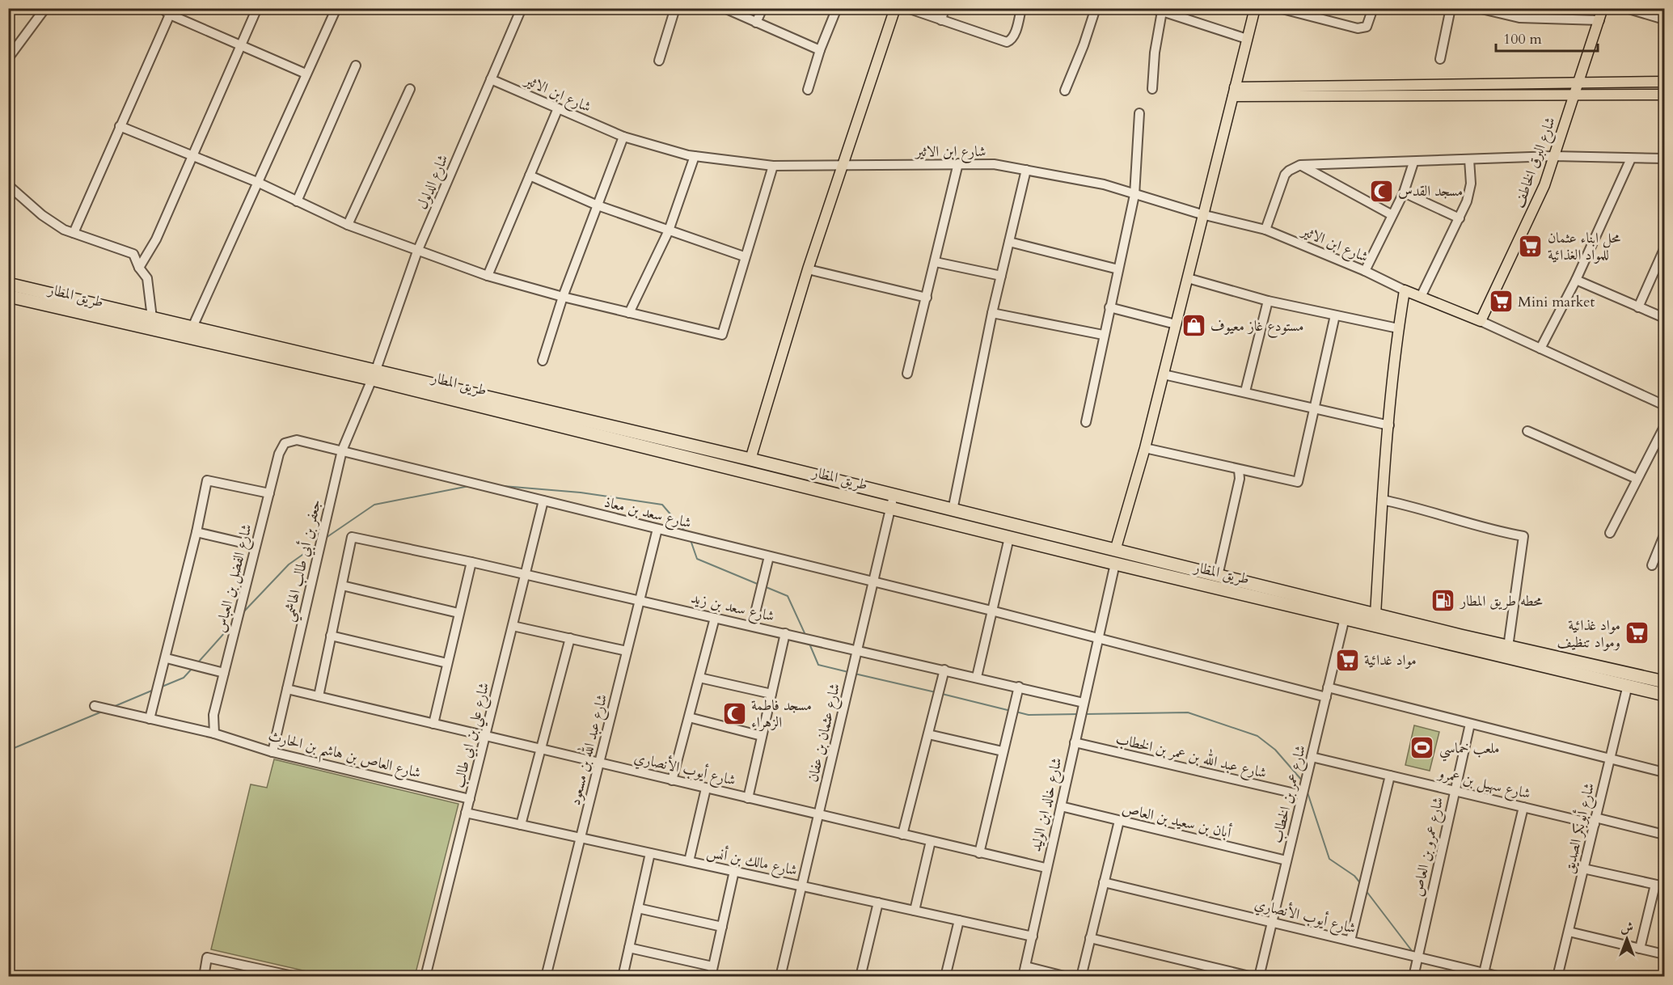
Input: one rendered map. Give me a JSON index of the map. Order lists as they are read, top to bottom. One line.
{"streets":{"highway":["طريق المطار"],"main road":["شارع البرق الخاطف"],"street":["شارع ابن الاثير","شارع الدلول","شارع سعد بن معاذ","جعفر بن أبي طالب الهاشمي","شارع الفضل بن العباس","شارع سعد بن زيد","شارع عثمان بن عفان","شارع علي بن ابي طالب","شارع عبد الله بن مسعود","شارع العاص بن هاشم بن الحارث","شارع عبد الله بن عمر بن الخطاب","شارع أيوب الأنصاري","شارع سهيل بن عمرو","شارع عمر بن الخطاب","شارع خالد ابن الوليد","أبان بن سعيد بن العاص","شارع أبوبكر الصديق","شارع عمرو بن العاص","شارع مالك بن أنس"]},"crossings":[["شارع ابن الاثير","شارع الدلول"],["شارع الدلول","طريق المطار"],["شارع الدلول","جعفر بن أبي طالب الهاشمي"],["طريق المطار","جعفر بن أبي طالب الهاشمي"],["طريق المطار","شارع عثمان بن عفان"],["طريق المطار","شارع عمر بن الخطاب"],["طريق المطار","شارع خالد ابن الوليد"],["طريق المطار","شارع أبوبكر الصديق"],["شارع سعد بن معاذ","جعفر بن أبي طالب الهاشمي"],["شارع سعد بن معاذ","شارع الفضل بن العباس"],["شارع سعد بن معاذ","شارع عثمان بن عفان"],["شارع سعد بن معاذ","شارع علي بن ابي طالب"],["شارع سعد بن معاذ","شارع عبد الله بن مسعود"],["شارع سعد بن معاذ","شارع عمر بن الخطاب"],["شارع سعد بن معاذ","شارع خالد ابن الوليد"],["شارع سعد بن معاذ","شارع أبوبكر الصديق"],["شارع سعد بن معاذ","شارع عمرو بن العاص"],["جعفر بن أبي طالب الهاشمي","شارع العاص بن هاشم بن الحارث"],["جعفر بن أبي طالب الهاشمي","شارع أيوب الأنصاري"],["شارع الفضل بن العباس","شارع العاص بن هاشم بن الحارث"],["شارع سعد بن زيد","شارع عثمان بن عفان"],["شارع سعد بن زيد","شارع علي بن ابي طالب"],["شارع سعد بن زيد","شارع عبد الله بن مسعود"],["شارع سعد بن زيد","شارع خالد ابن الوليد"],["شارع عثمان بن عفان","شارع أيوب الأنصاري"],["شارع عثمان بن عفان","شارع مالك بن أنس"],["شارع علي بن ابي طالب","شارع العاص بن هاشم بن الحارث"],["شارع علي بن ابي طالب","شارع أيوب الأنصاري"],["شارع علي بن ابي طالب","شارع مالك بن أنس"],["شارع عبد الله بن مسعود","شارع أيوب الأنصاري"],["شارع عبد الله بن مسعود","شارع مالك بن أنس"],["شارع عبد الله بن عمر بن الخطاب","شارع عمر بن الخطاب"],["شارع عبد الله بن عمر بن الخطاب","شارع خالد ابن الوليد"],["شارع أيوب الأنصاري","شارع عمر بن الخطاب"],["شارع أيوب الأنصاري","شارع خالد ابن الوليد"],["شارع أيوب الأنصاري","شارع عمرو بن العاص"],["شارع سهيل بن عمرو","شارع عمر بن الخطاب"],["شارع سهيل بن عمرو","شارع أبوبكر الصديق"],["شارع سهيل بن عمرو","شارع عمرو بن العاص"],["شارع عمر بن الخطاب","أبان بن سعيد بن العاص"],["شارع خالد ابن الوليد","أبان بن سعيد بن العاص"],["شارع خالد ابن الوليد","شارع مالك بن أنس"]],"places":{"mosque":["مسجد القدس","مسجد فاطمة الزهراء"],"supermarket":["محل ابناء عثمان للمواد الغذائية","Mini market","مواد غذائية ومواد تنظيف","مواد غدائية"],"shop":["مستودع غاز معيوف"],"fuel station":["محطه طريق المطار"],"sports":["ملعب خماسي"]},"scale_bar":"100 m","north":"top"}
